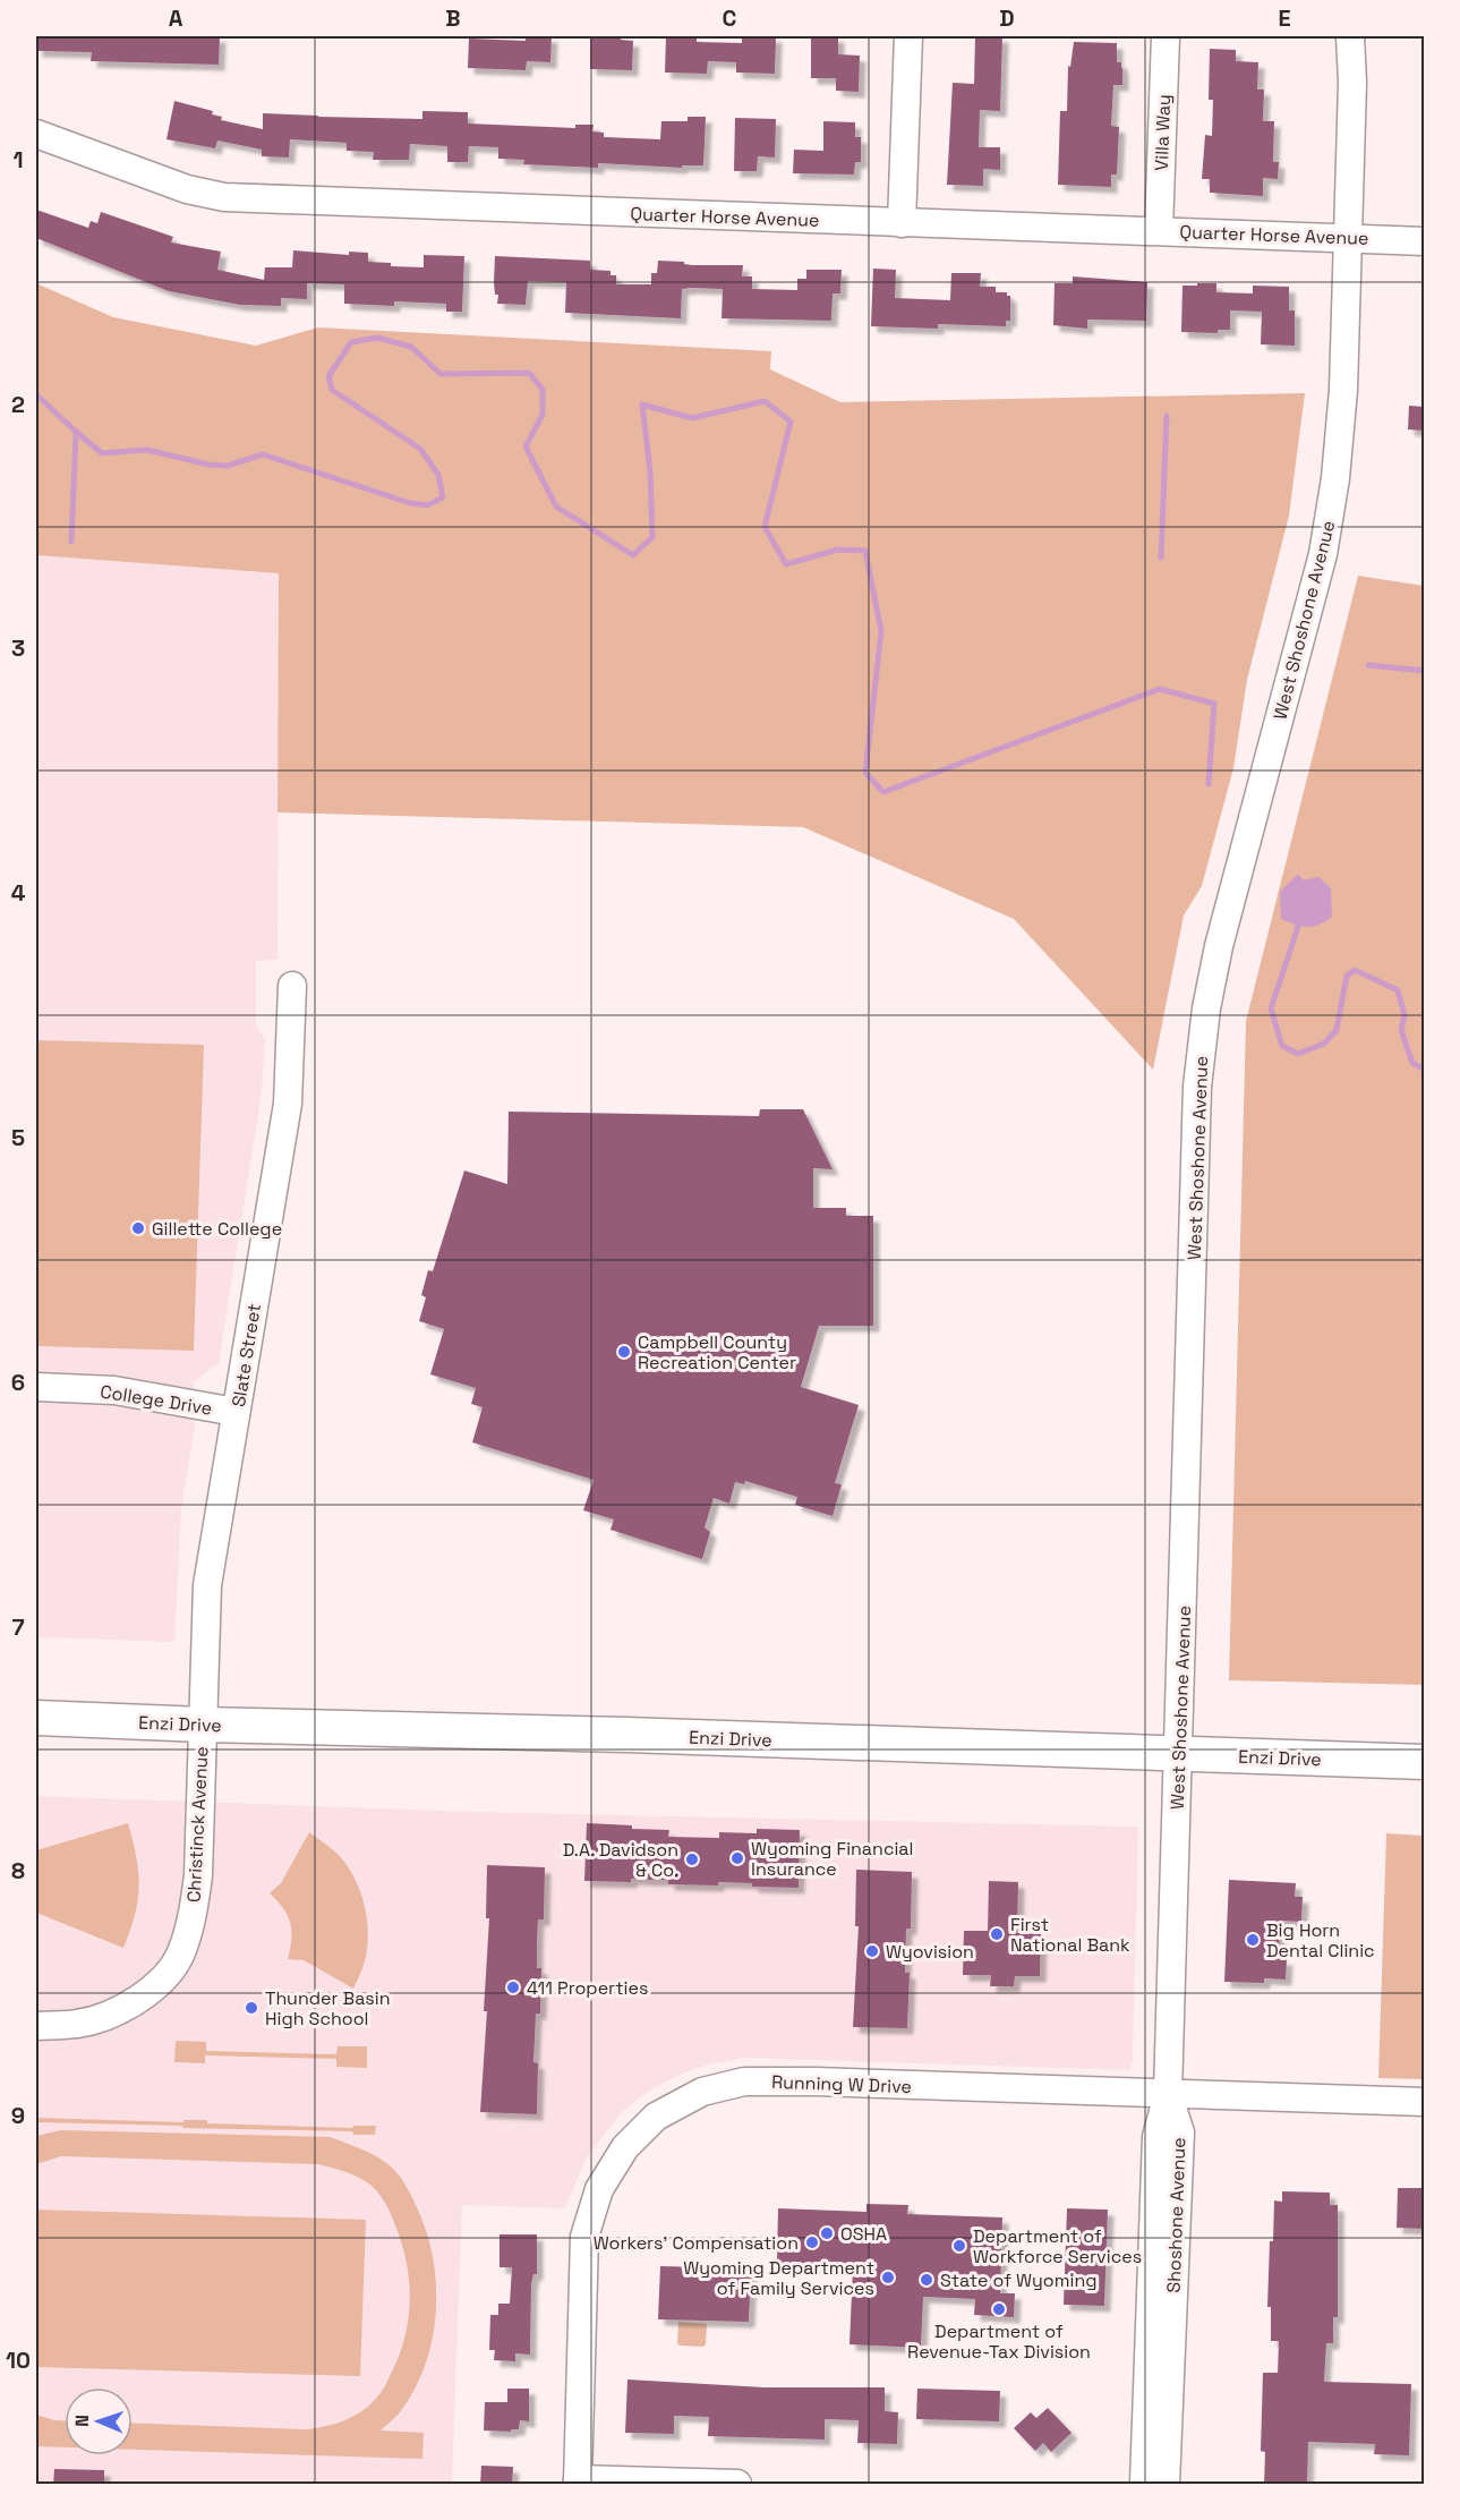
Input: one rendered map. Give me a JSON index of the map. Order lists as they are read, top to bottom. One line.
{"streets":{"main road":["Enzi Drive"],"street":["Villa Way","Quarter Horse Avenue","West Shoshone Avenue","Slate Street","College Drive","Christinck Avenue","Running W Drive","Shoshone Avenue"]},"crossings":[["Villa Way","Quarter Horse Avenue"],["Quarter Horse Avenue","West Shoshone Avenue"],["West Shoshone Avenue","Enzi Drive"],["West Shoshone Avenue","Running W Drive"],["West Shoshone Avenue","Shoshone Avenue"],["Slate Street","College Drive"],["Slate Street","Enzi Drive"],["Slate Street","Christinck Avenue"],["Enzi Drive","Christinck Avenue"],["Running W Drive","Shoshone Avenue"]],"places":["Gillette College","Campbell County Recreation Center","Wyoming Financial Insurance","D.A. Davidson & Co.","First National Bank","Big Horn Dental Clinic","Wyovision","411 Properties","Thunder Basin High School","OSHA","Workers' Compensation","Department of Workforce Services","Wyoming Department of Family Services","State of Wyoming","Department of Revenue-Tax Division"],"north":"left","grid":{"columns":["A","B","C","D","E"],"rows":["1","2","3","4","5","6","7","8","9","10"]}}
